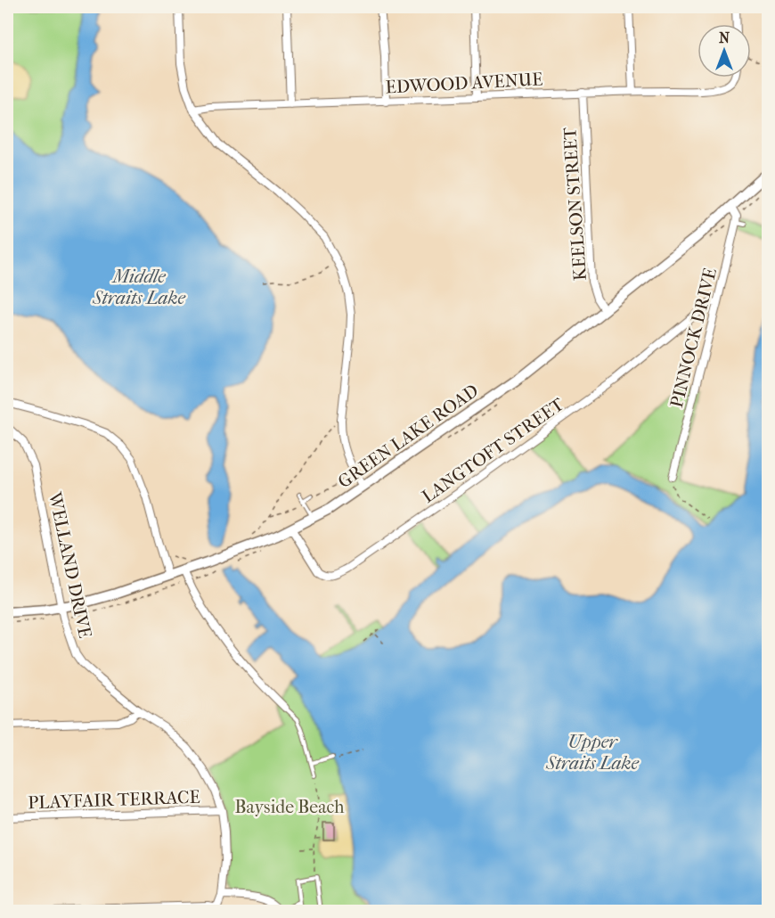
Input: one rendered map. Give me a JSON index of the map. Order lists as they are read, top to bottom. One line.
{"streets":{"street":["EDWOOD AVENUE","KEELSON STREET","PINNOCK DRIVE","GREEN LAKE ROAD","LANGTOFT STREET","WELLAND DRIVE","PLAYFAIR TERRACE"]},"crossings":[["EDWOOD AVENUE","KEELSON STREET"],["KEELSON STREET","GREEN LAKE ROAD"],["PINNOCK DRIVE","GREEN LAKE ROAD"],["PINNOCK DRIVE","LANGTOFT STREET"],["GREEN LAKE ROAD","LANGTOFT STREET"],["GREEN LAKE ROAD","WELLAND DRIVE"],["WELLAND DRIVE","PLAYFAIR TERRACE"]],"water":["Middle Straits Lake","Upper Straits Lake"],"parks":["Bayside Beach"],"north":"top"}
